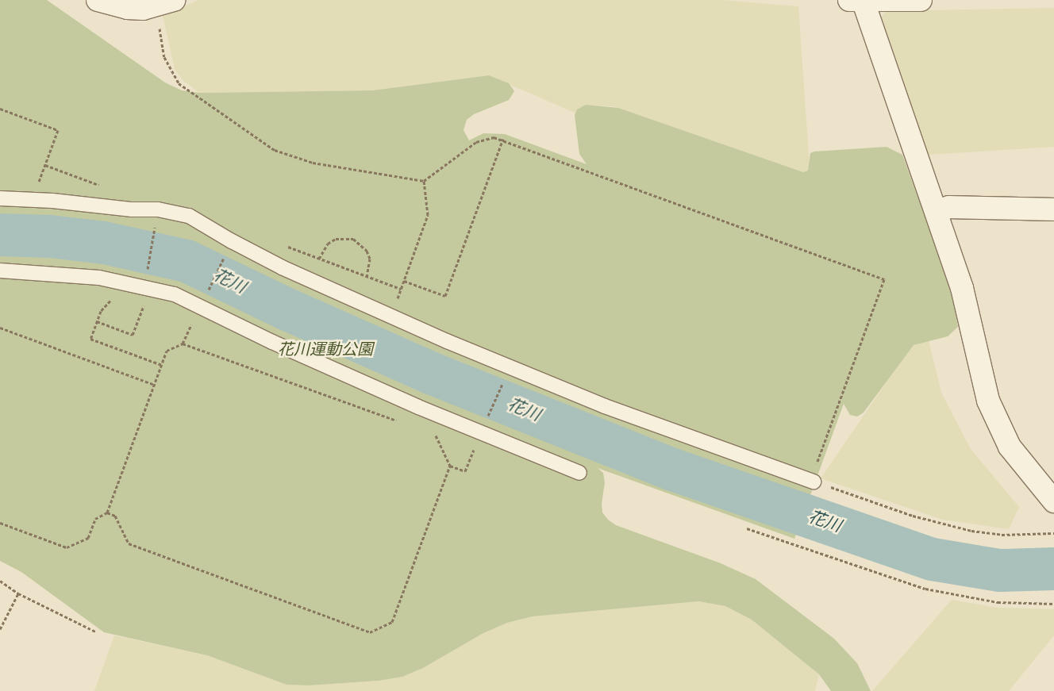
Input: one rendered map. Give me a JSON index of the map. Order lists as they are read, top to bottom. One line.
{"water":["花川"],"parks":["花川運動公園"]}
